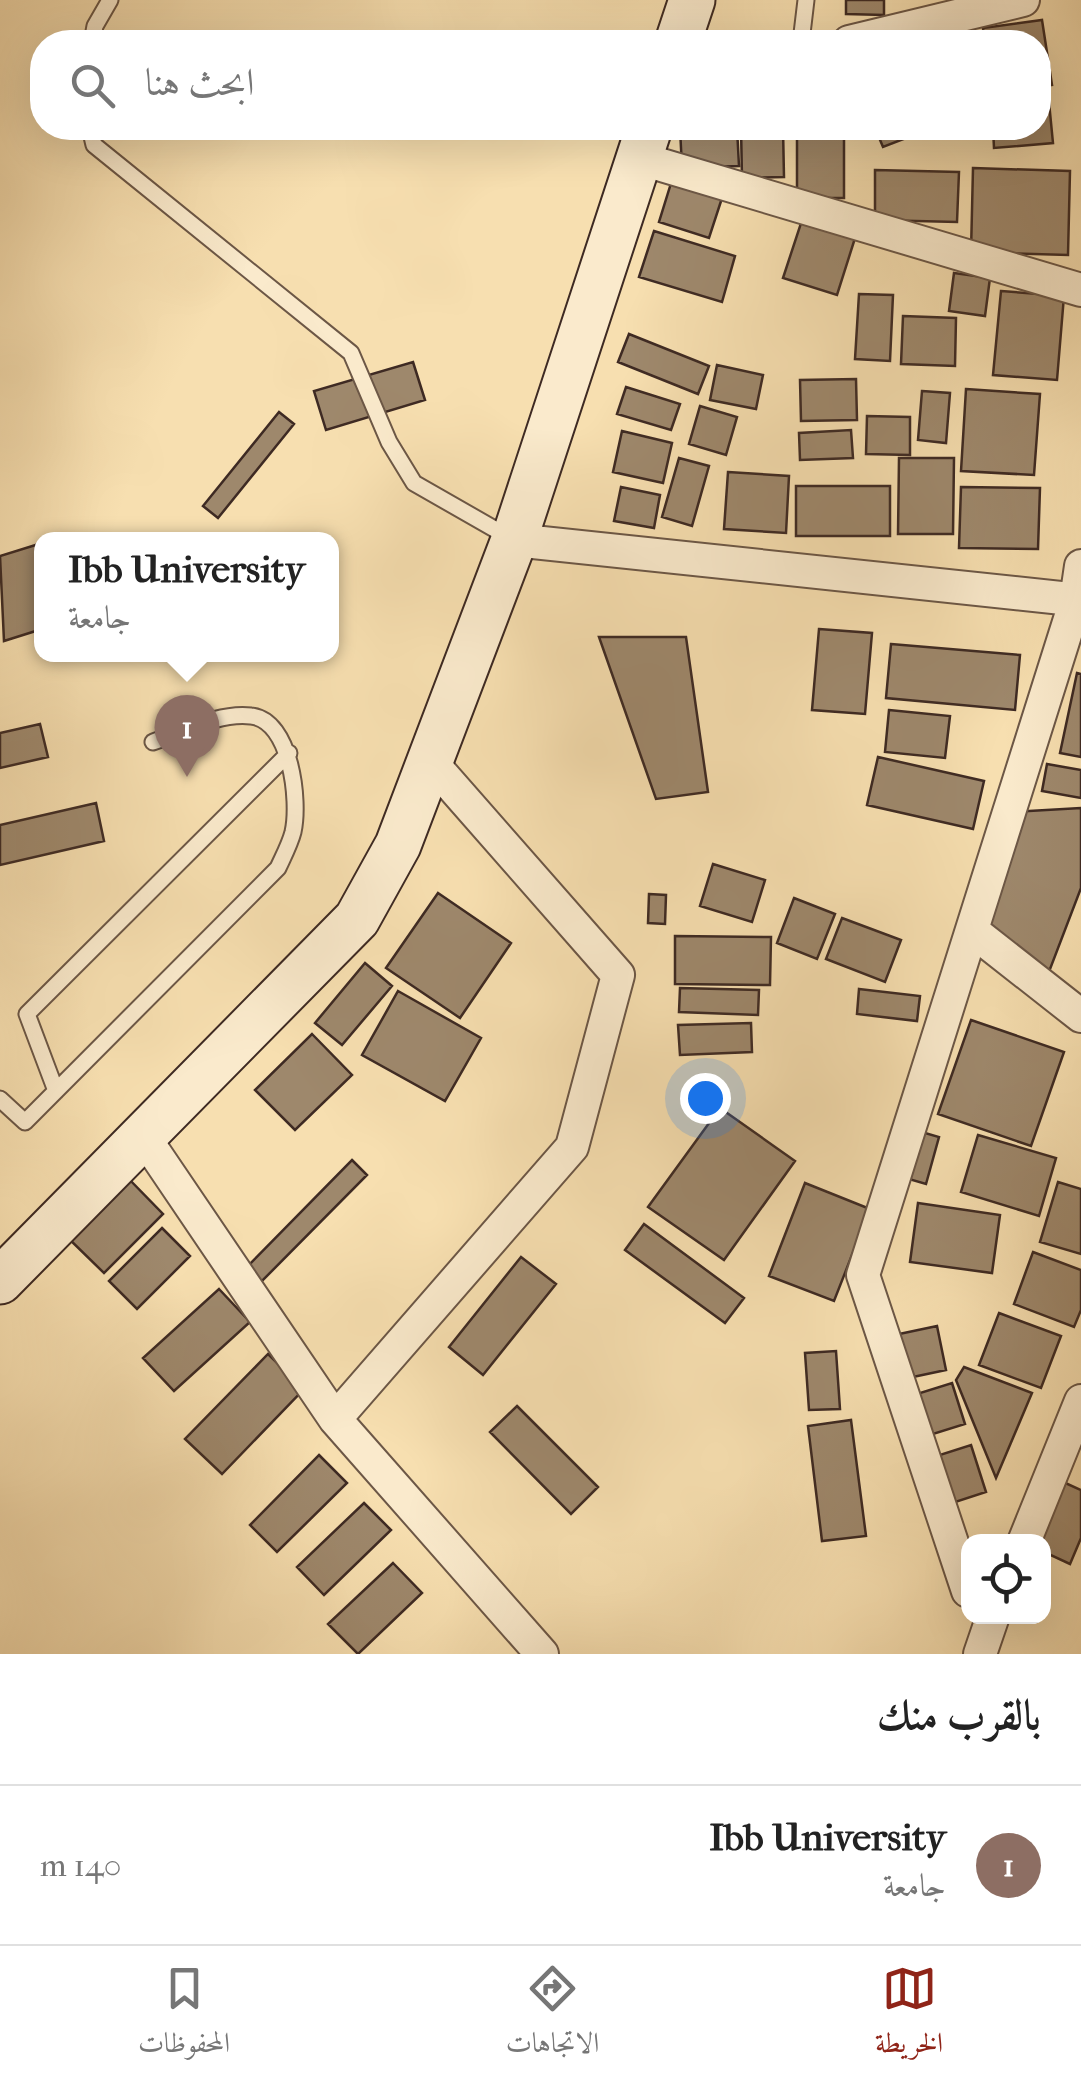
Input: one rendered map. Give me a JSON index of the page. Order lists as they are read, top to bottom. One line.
{"page":{"search":"ابحث هنا","popup":["Ibb University","جامعة"],"pins":"1","heading":"بالقرب منك","list":[{"mark":"1","name":"Ibb University","note":"جامعة","value":"140 m"}],"nav":["الخريطة","الاتجاهات","المحفوظات"]}}
